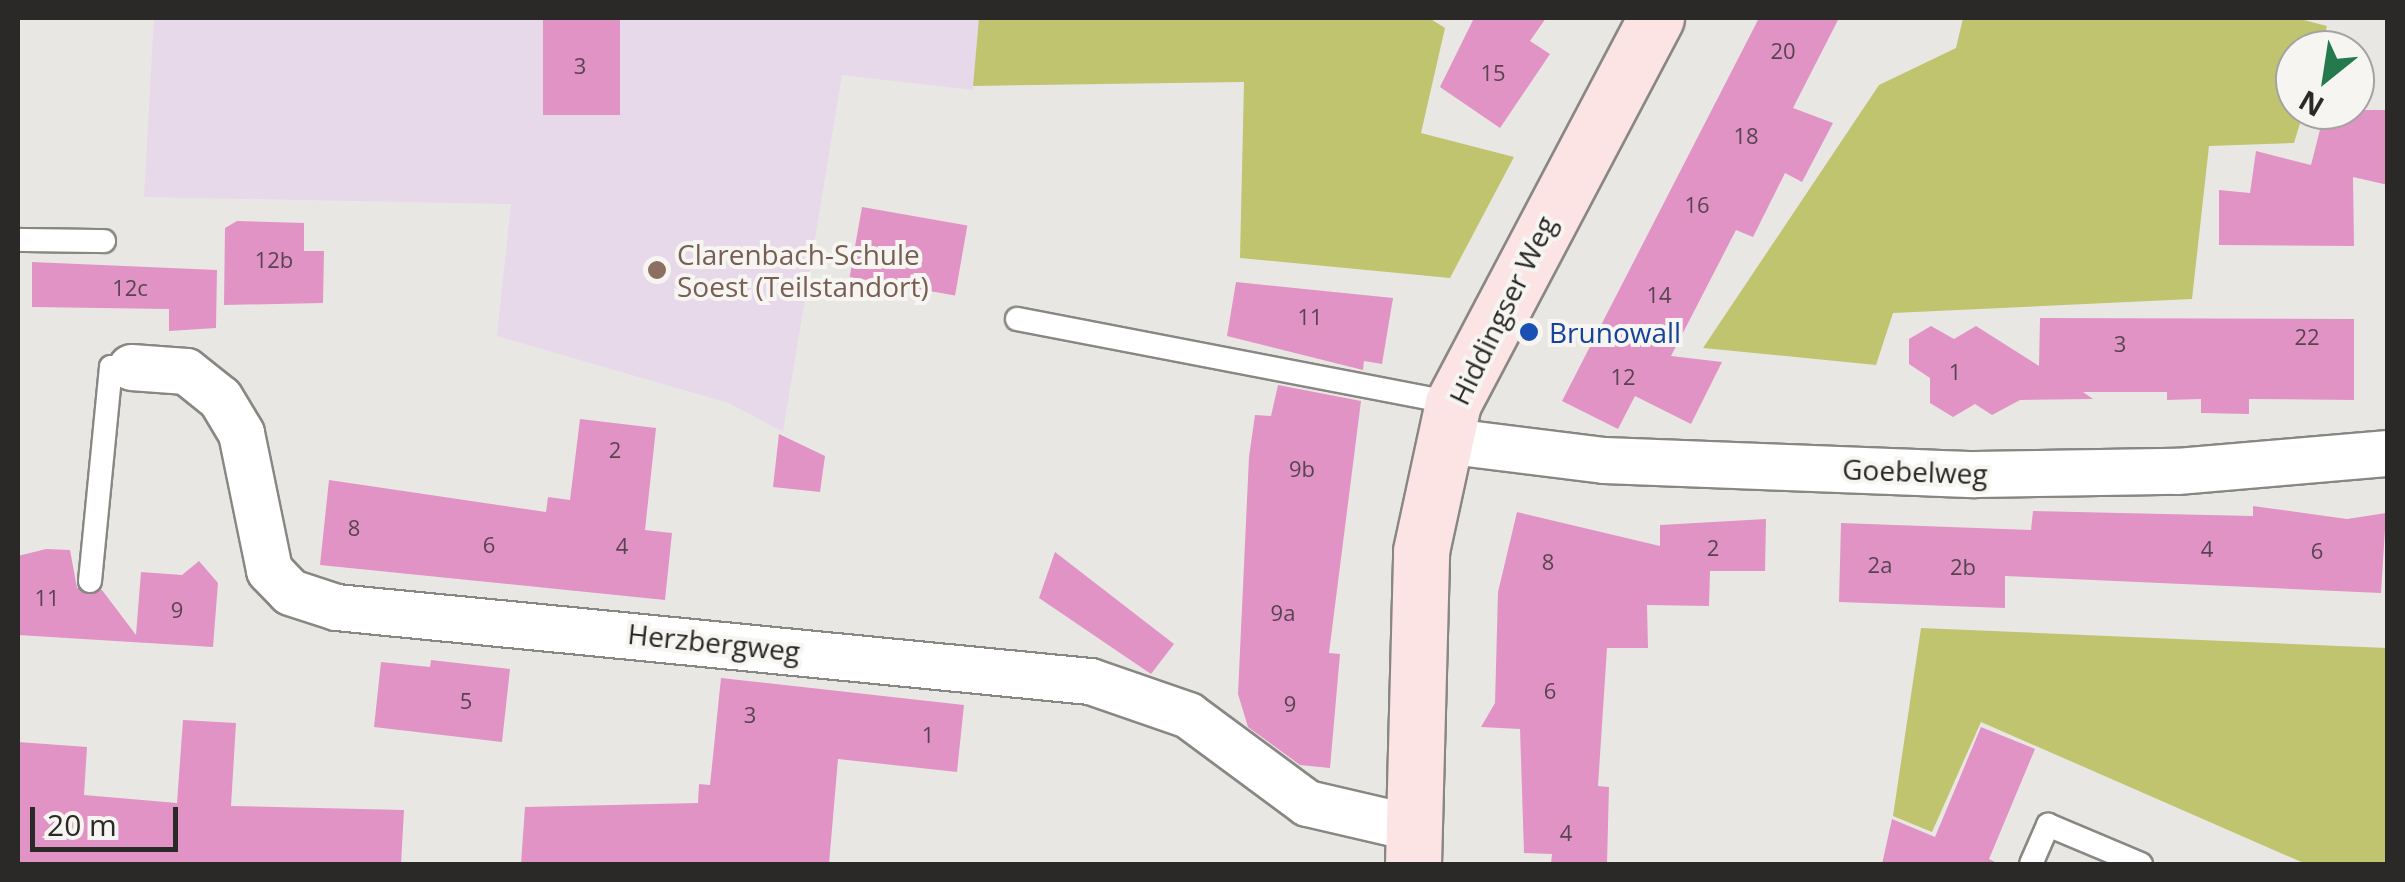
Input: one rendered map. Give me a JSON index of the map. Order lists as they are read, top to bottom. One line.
{"streets":{"street":["Hiddingser Weg","Goebelweg","Herzbergweg"]},"crossings":[["Hiddingser Weg","Goebelweg"],["Hiddingser Weg","Herzbergweg"]],"places":["Clarenbach-Schule Soest (Teilstandort)","Brunowall"],"house_numbers":["20","3","15","18","16","12b","12c","14","11","22","3","1","12","2","9b","8","6","4","2","4","6","8","2a","2b","11","9","9a","6","5","9","3","1","4"],"scale_bar":"20 m","north":"bottom left"}
